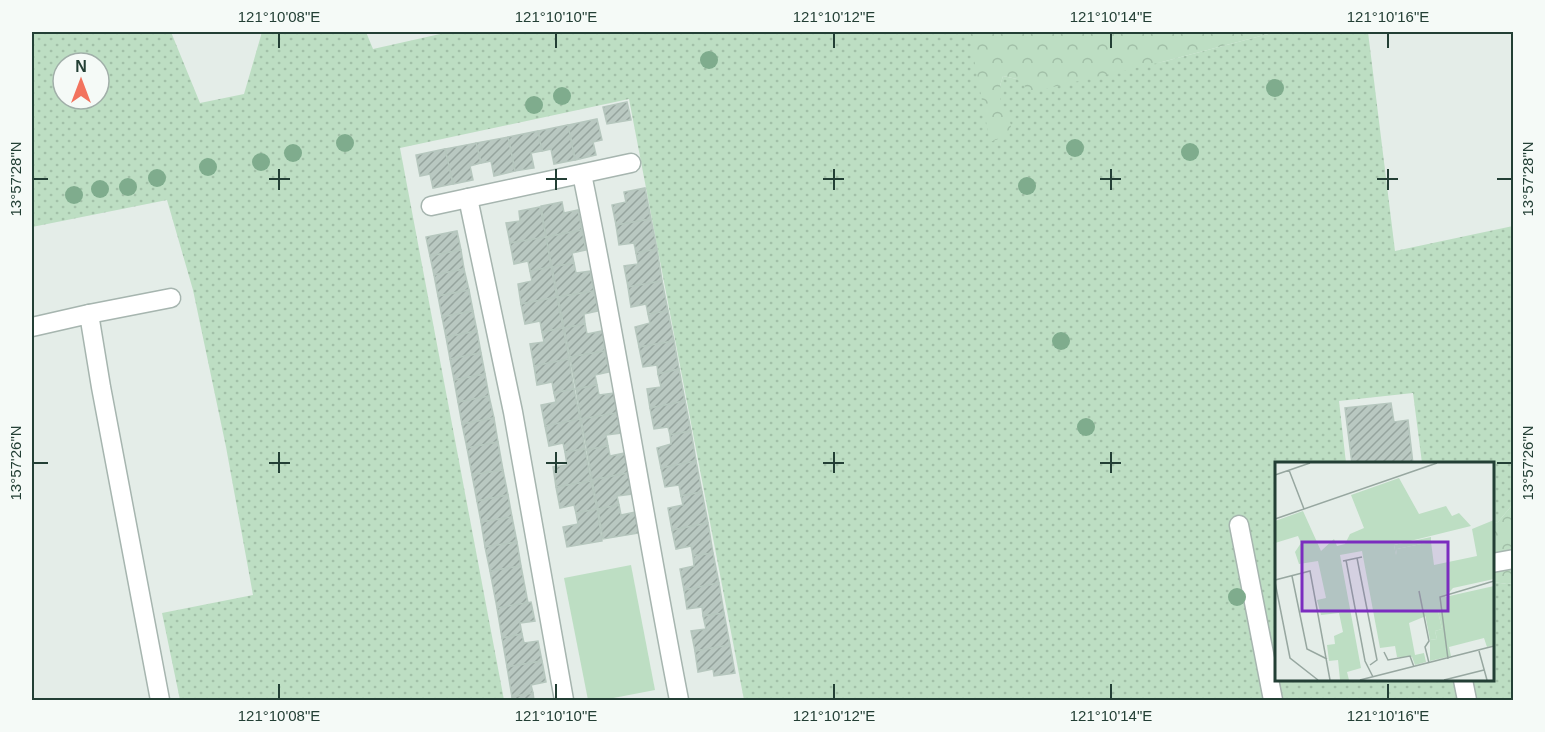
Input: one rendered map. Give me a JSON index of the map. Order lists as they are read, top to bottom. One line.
{"north":"top","coordinates":["121°10'08\"E","121°10'10\"E","121°10'12\"E","121°10'14\"E","121°10'16\"E","13°57'28\"N","13°57'26\"N"]}
